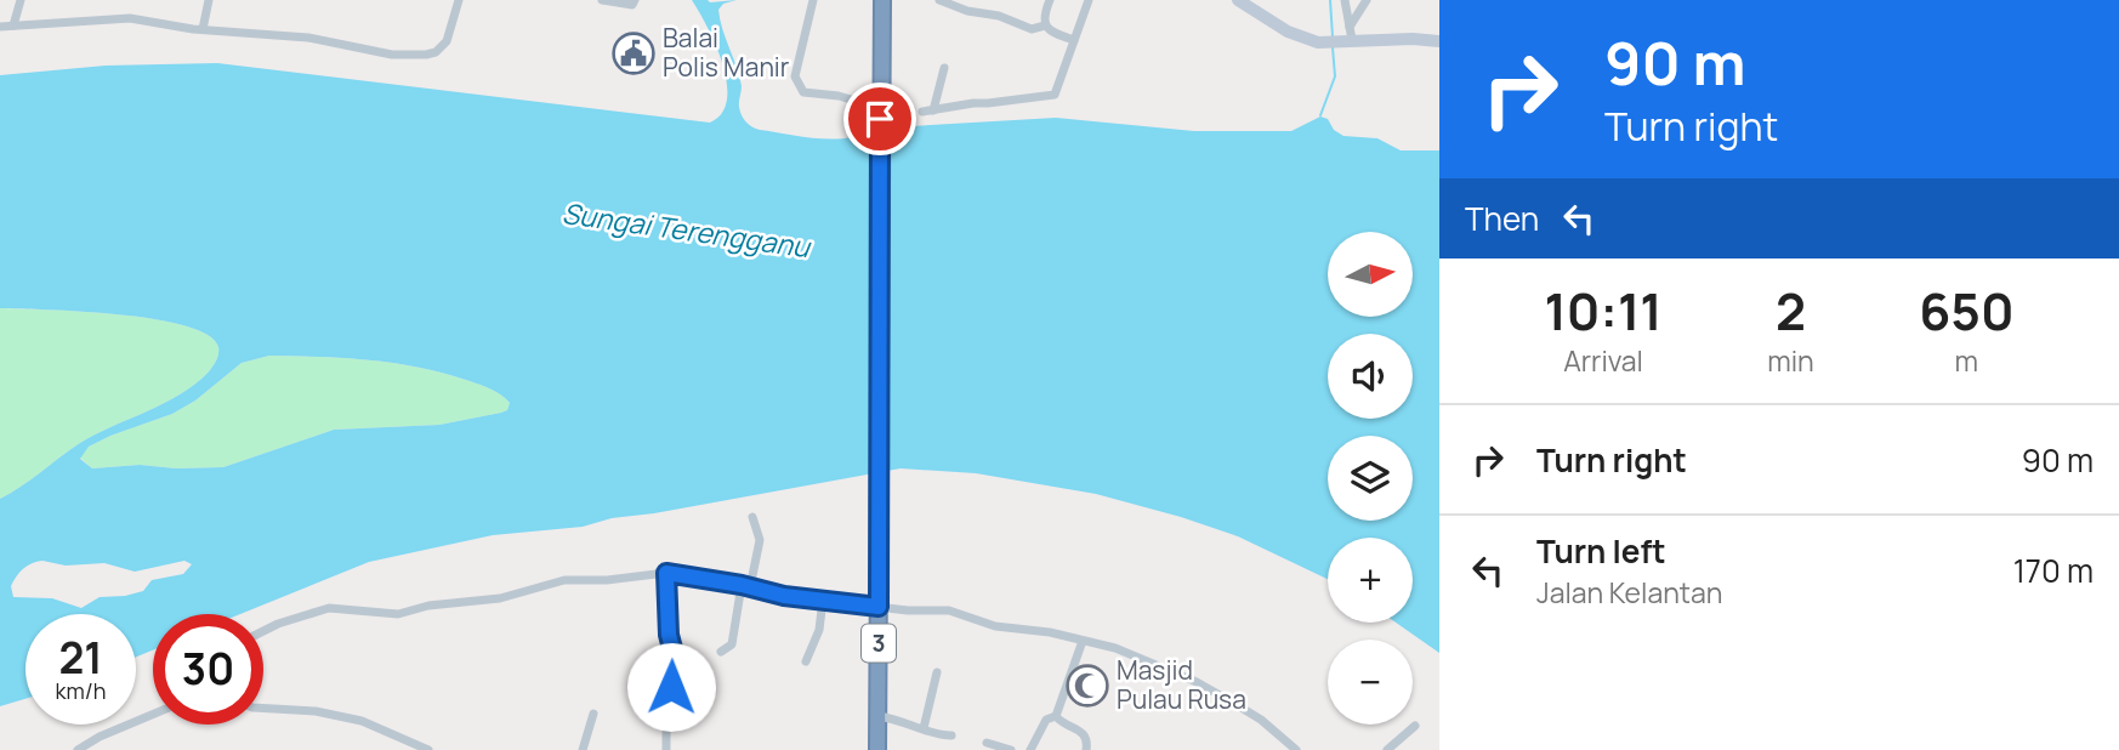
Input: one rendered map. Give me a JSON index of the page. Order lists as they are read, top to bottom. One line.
{"streets":{"highway":["3"]},"water":["Sungai Terengganu"],"places":{"public building":["Balai Polis Manir"],"mosque":["Masjid Pulau Rusa"]},"north":"right","page":{"turn":["90 m","Turn right"],"then":"Then","map_buttons":["+","−"],"eta":["10:11","Arrival","2","min","650","m"],"list":[{"name":"Turn right","value":"90 m"},{"name":"Turn left","note":"Jalan Kelantan","value":"170 m"}],"speed":"21 km/h","limit":"30"}}
